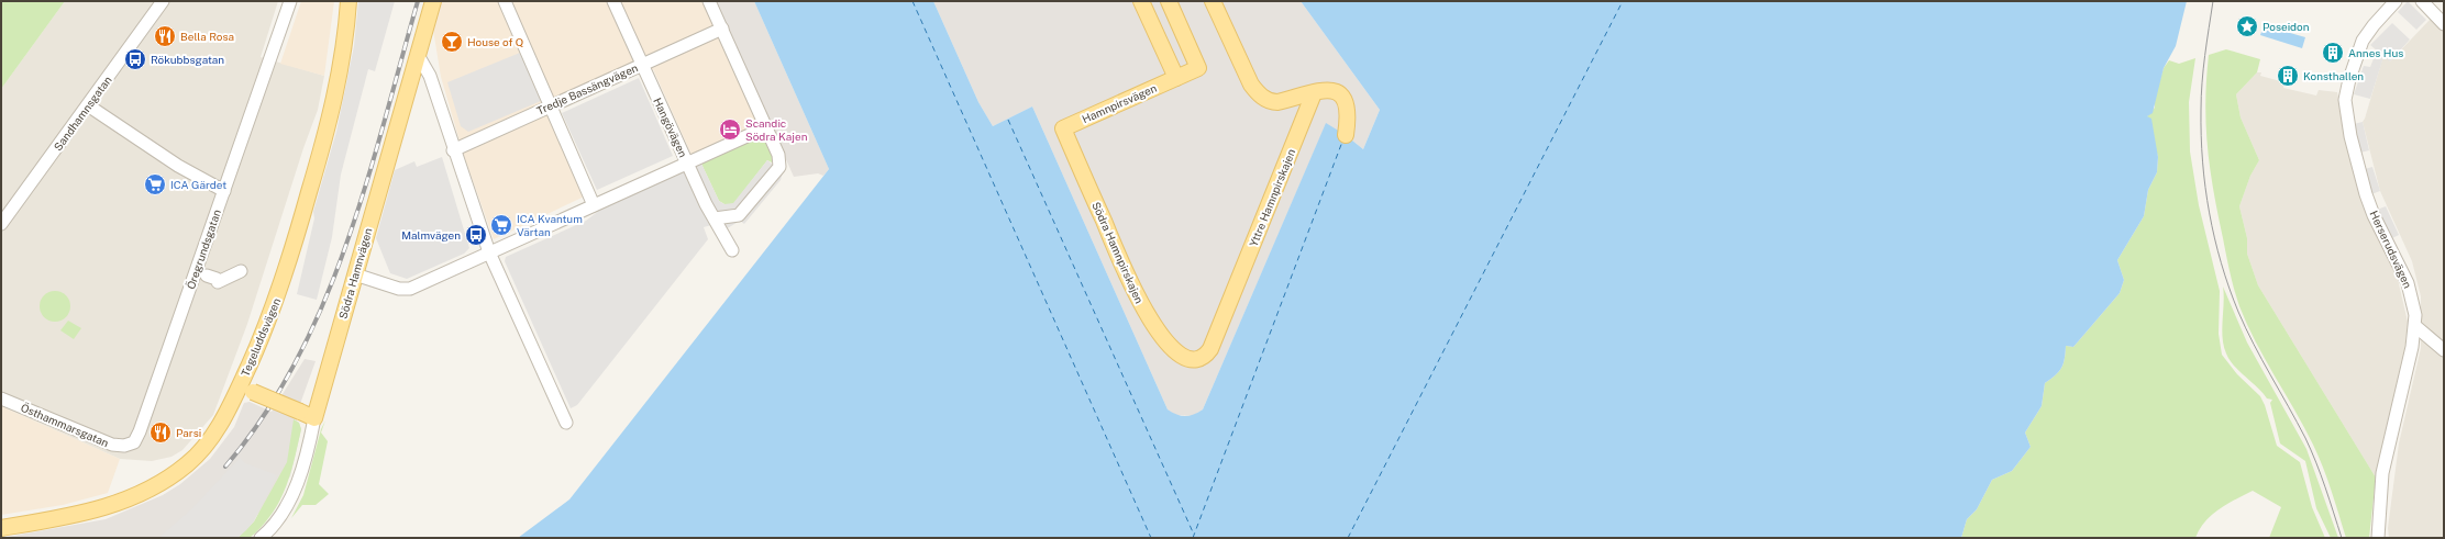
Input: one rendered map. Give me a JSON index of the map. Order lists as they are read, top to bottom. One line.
{"streets":{"main road":["Hamnpirsvägen","Yttre Hamnpirskajen","Södra Hamnpirskajen","Södra Hamnvägen","Tegeluddsvägen"],"street":["Tredje Bassängvägen","Sandhamnsgatan","Hangövägen","Öregrundsgatan","Herserudsvägen","Östhammarsgatan"]},"crossings":[["Tredje Bassängvägen","Hangövägen"],["Hamnpirsvägen","Södra Hamnpirskajen"],["Yttre Hamnpirskajen","Södra Hamnpirskajen"],["Öregrundsgatan","Östhammarsgatan"]],"places":{"place":["Poseidon"],"restaurant":["Bella Rosa","Parsi"],"bar":["House of Q"],"building":["Annes Hus","Konsthallen"],"bus stop":["Rökubbsgatan","Malmvägen"],"hotel":["Scandic Södra Kajen"],"supermarket":["ICA Gärdet","ICA Kvantum Värtan"]}}
